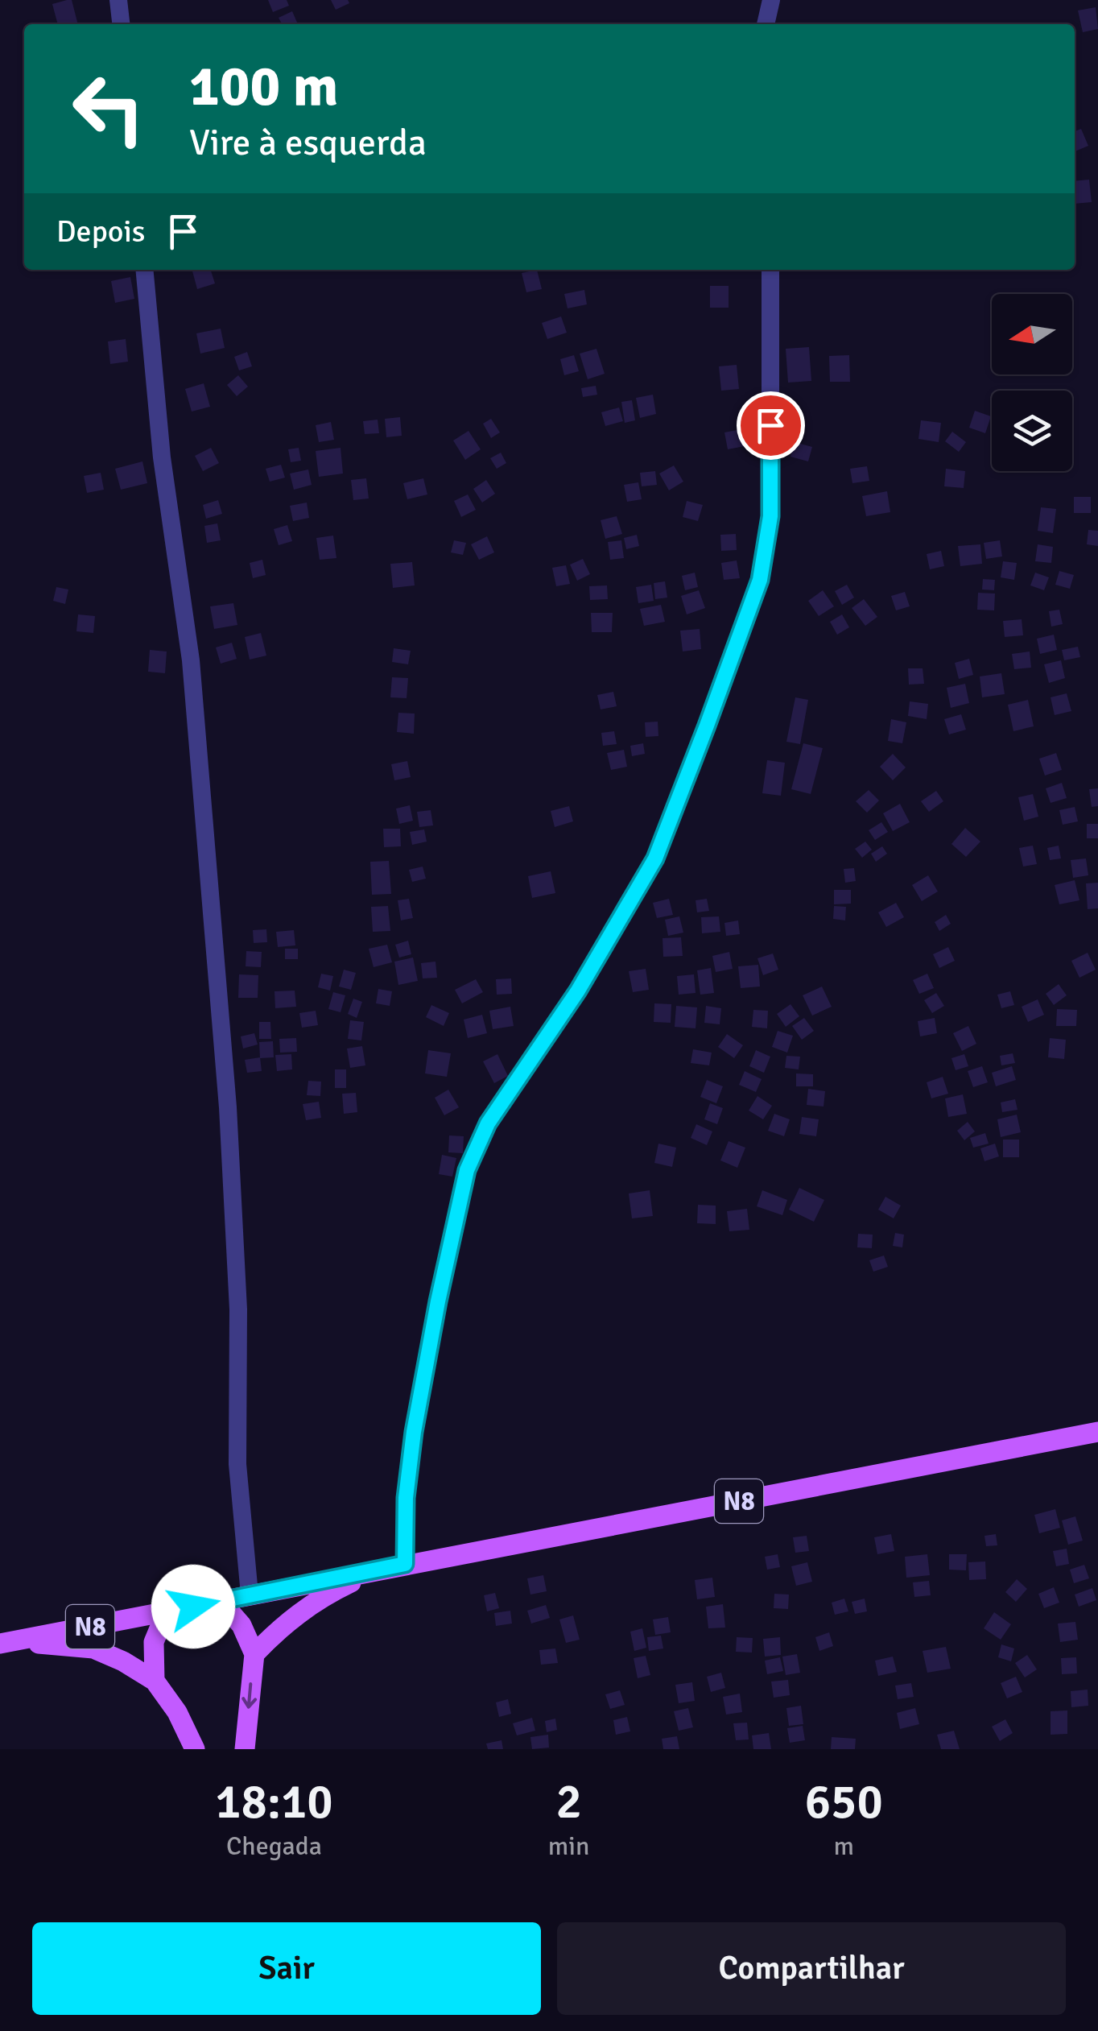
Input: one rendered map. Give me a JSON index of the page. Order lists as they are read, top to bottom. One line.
{"streets":{"main road":["N8"]},"north":"left","page":{"turn":["100 m","Vire à esquerda"],"then":"Depois","eta":["18:10","Chegada","2","min","650","m"],"buttons":["Sair","Compartilhar"]}}
